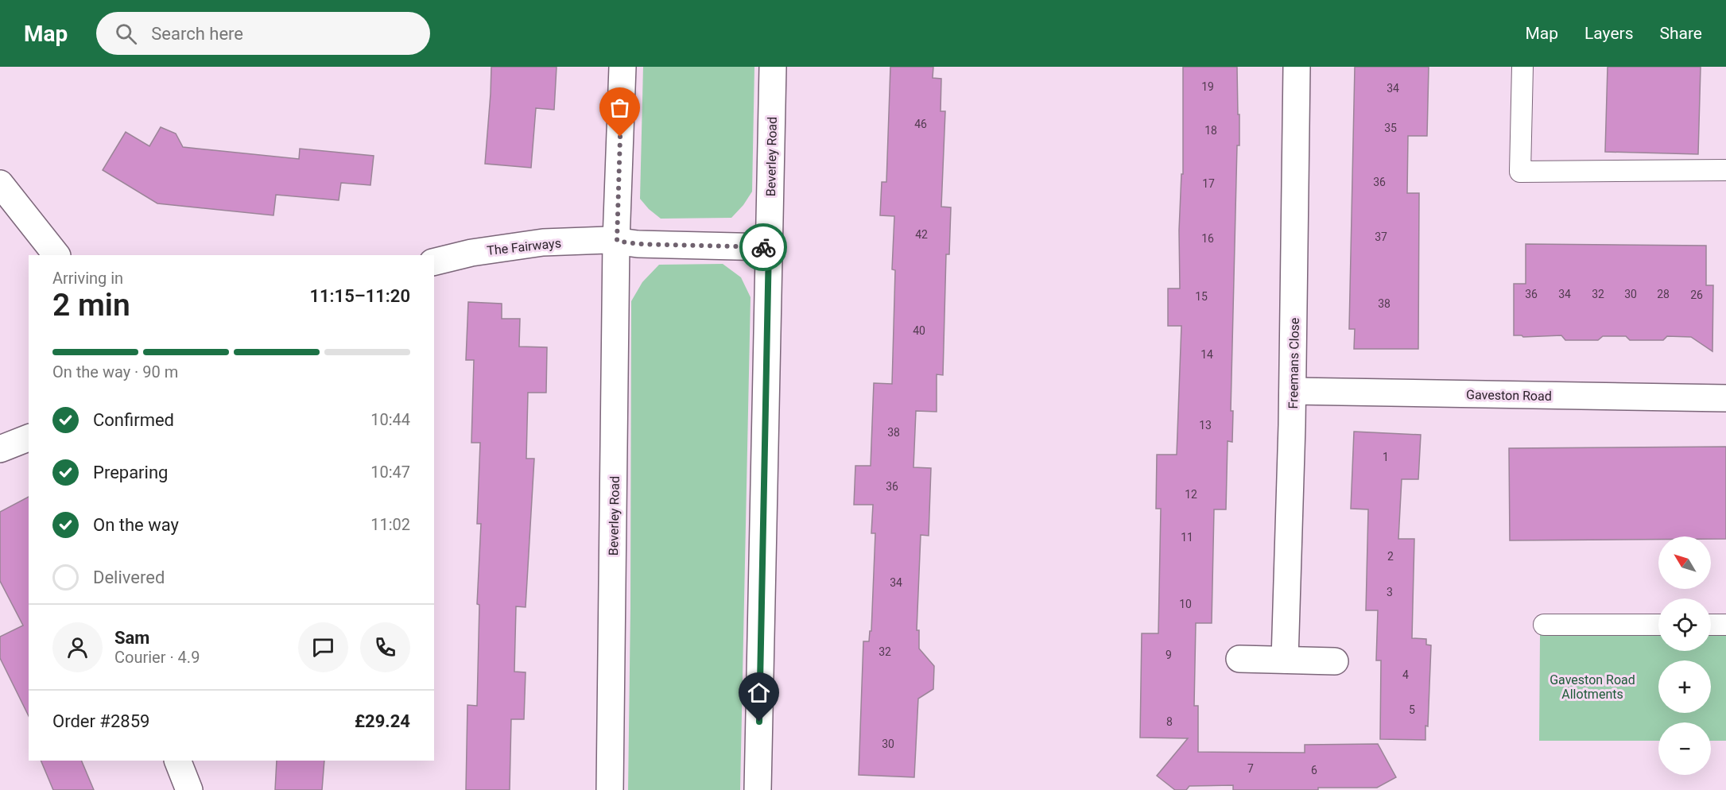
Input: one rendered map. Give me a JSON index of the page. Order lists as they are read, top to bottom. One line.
{"streets":{"street":["Beverley Road","The Fairways","Freemans Close","Gaveston Road"]},"crossings":[["Beverley Road","The Fairways"],["Freemans Close","Gaveston Road"]],"parks":["Gaveston Road Allotments"],"house_numbers":["19","34","46","35","18","36","17","42","37","16","36","34","32","30","28","26","15","38","40","14","13","38","1","36","12","11","2","34","3","10","32","9","4","5","8","30","7","6"],"north":"top left","page":{"header":"Map","search":"Search here","nav":["Map","Layers","Share"],"heading":["2 min","Arriving in","11:15–11:20"],"panel":["Sam","Courier · 4.9","Order #2859","£29.24"],"bar":"On the way · 90 m","list":[["Confirmed","10:44"],["Preparing","10:47"],["On the way","11:02"],"Delivered"],"map_buttons":["+","−"]}}
